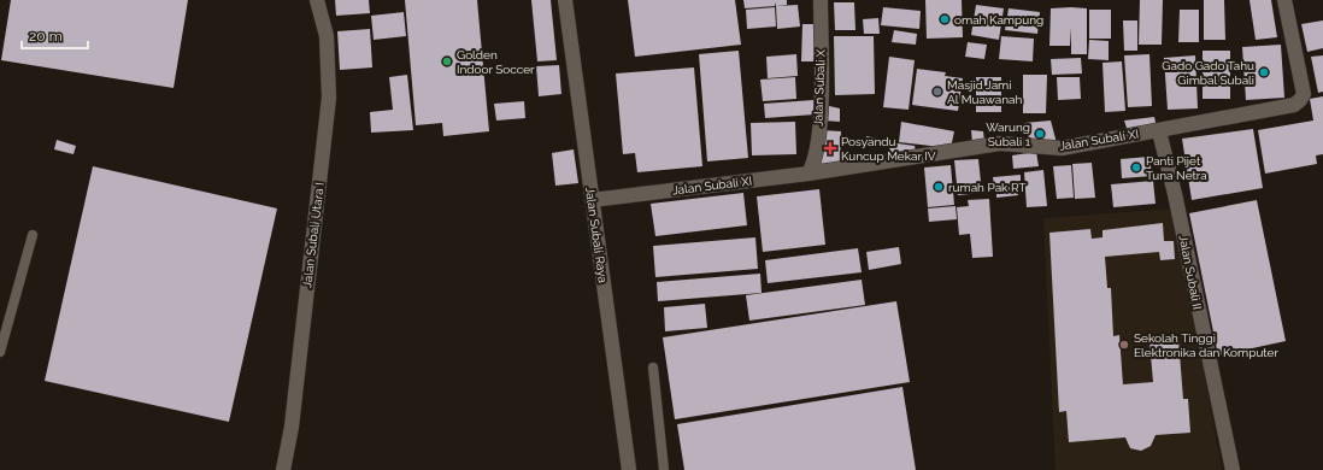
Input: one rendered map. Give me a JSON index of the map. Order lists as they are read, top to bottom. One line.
{"streets":{"street":["Jalan Subali X","Jalan Subali XI","Jalan Subali Utara I","Jalan Subali Raya","Jalan Subali II"]},"crossings":[["Jalan Subali X","Jalan Subali XI"],["Jalan Subali XI","Jalan Subali Raya"],["Jalan Subali XI","Jalan Subali II"]],"places":{"other":["omah Kampung","Golden Indoor Soccer","Gado Gado Tahu Gimbal Subali","Masjid Jami Al Muawanah","Warung Subali 1","Panti Pijet Tuna Netra","rumah Pak RT","Sekolah Tinggi Elektronika dan Komputer"],"health":["Posyandu Kuncup Mekar IV"]},"scale_bar":"20 m"}
